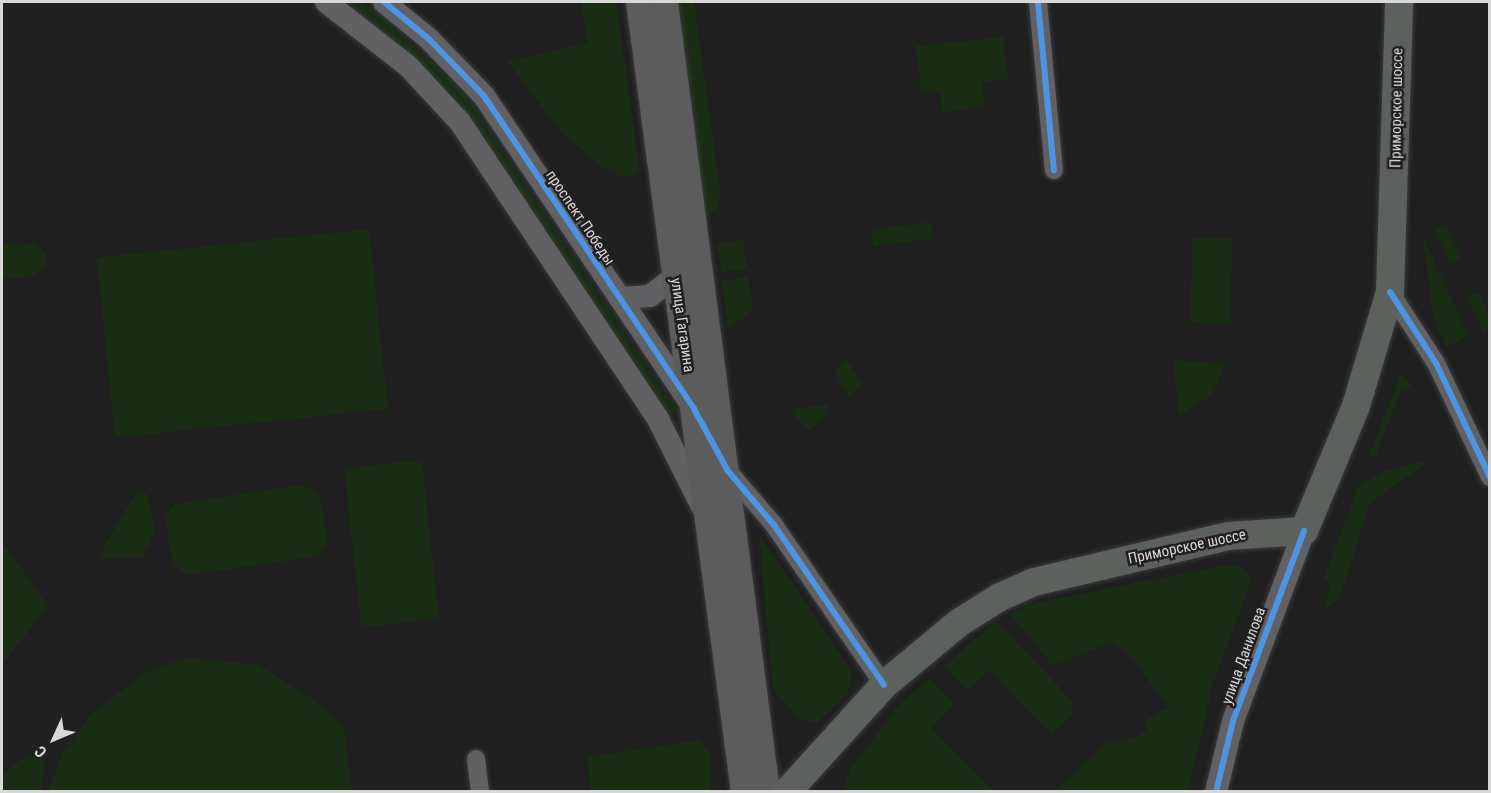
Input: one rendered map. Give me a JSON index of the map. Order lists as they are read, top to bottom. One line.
{"streets":{"main road":["Приморское шоссе","улица Гагарина"],"street":["проспект Победы","улица Данилова"]},"crossings":[["Приморское шоссе","улица Данилова"],["проспект Победы","улица Гагарина"]],"north":"bottom left"}
